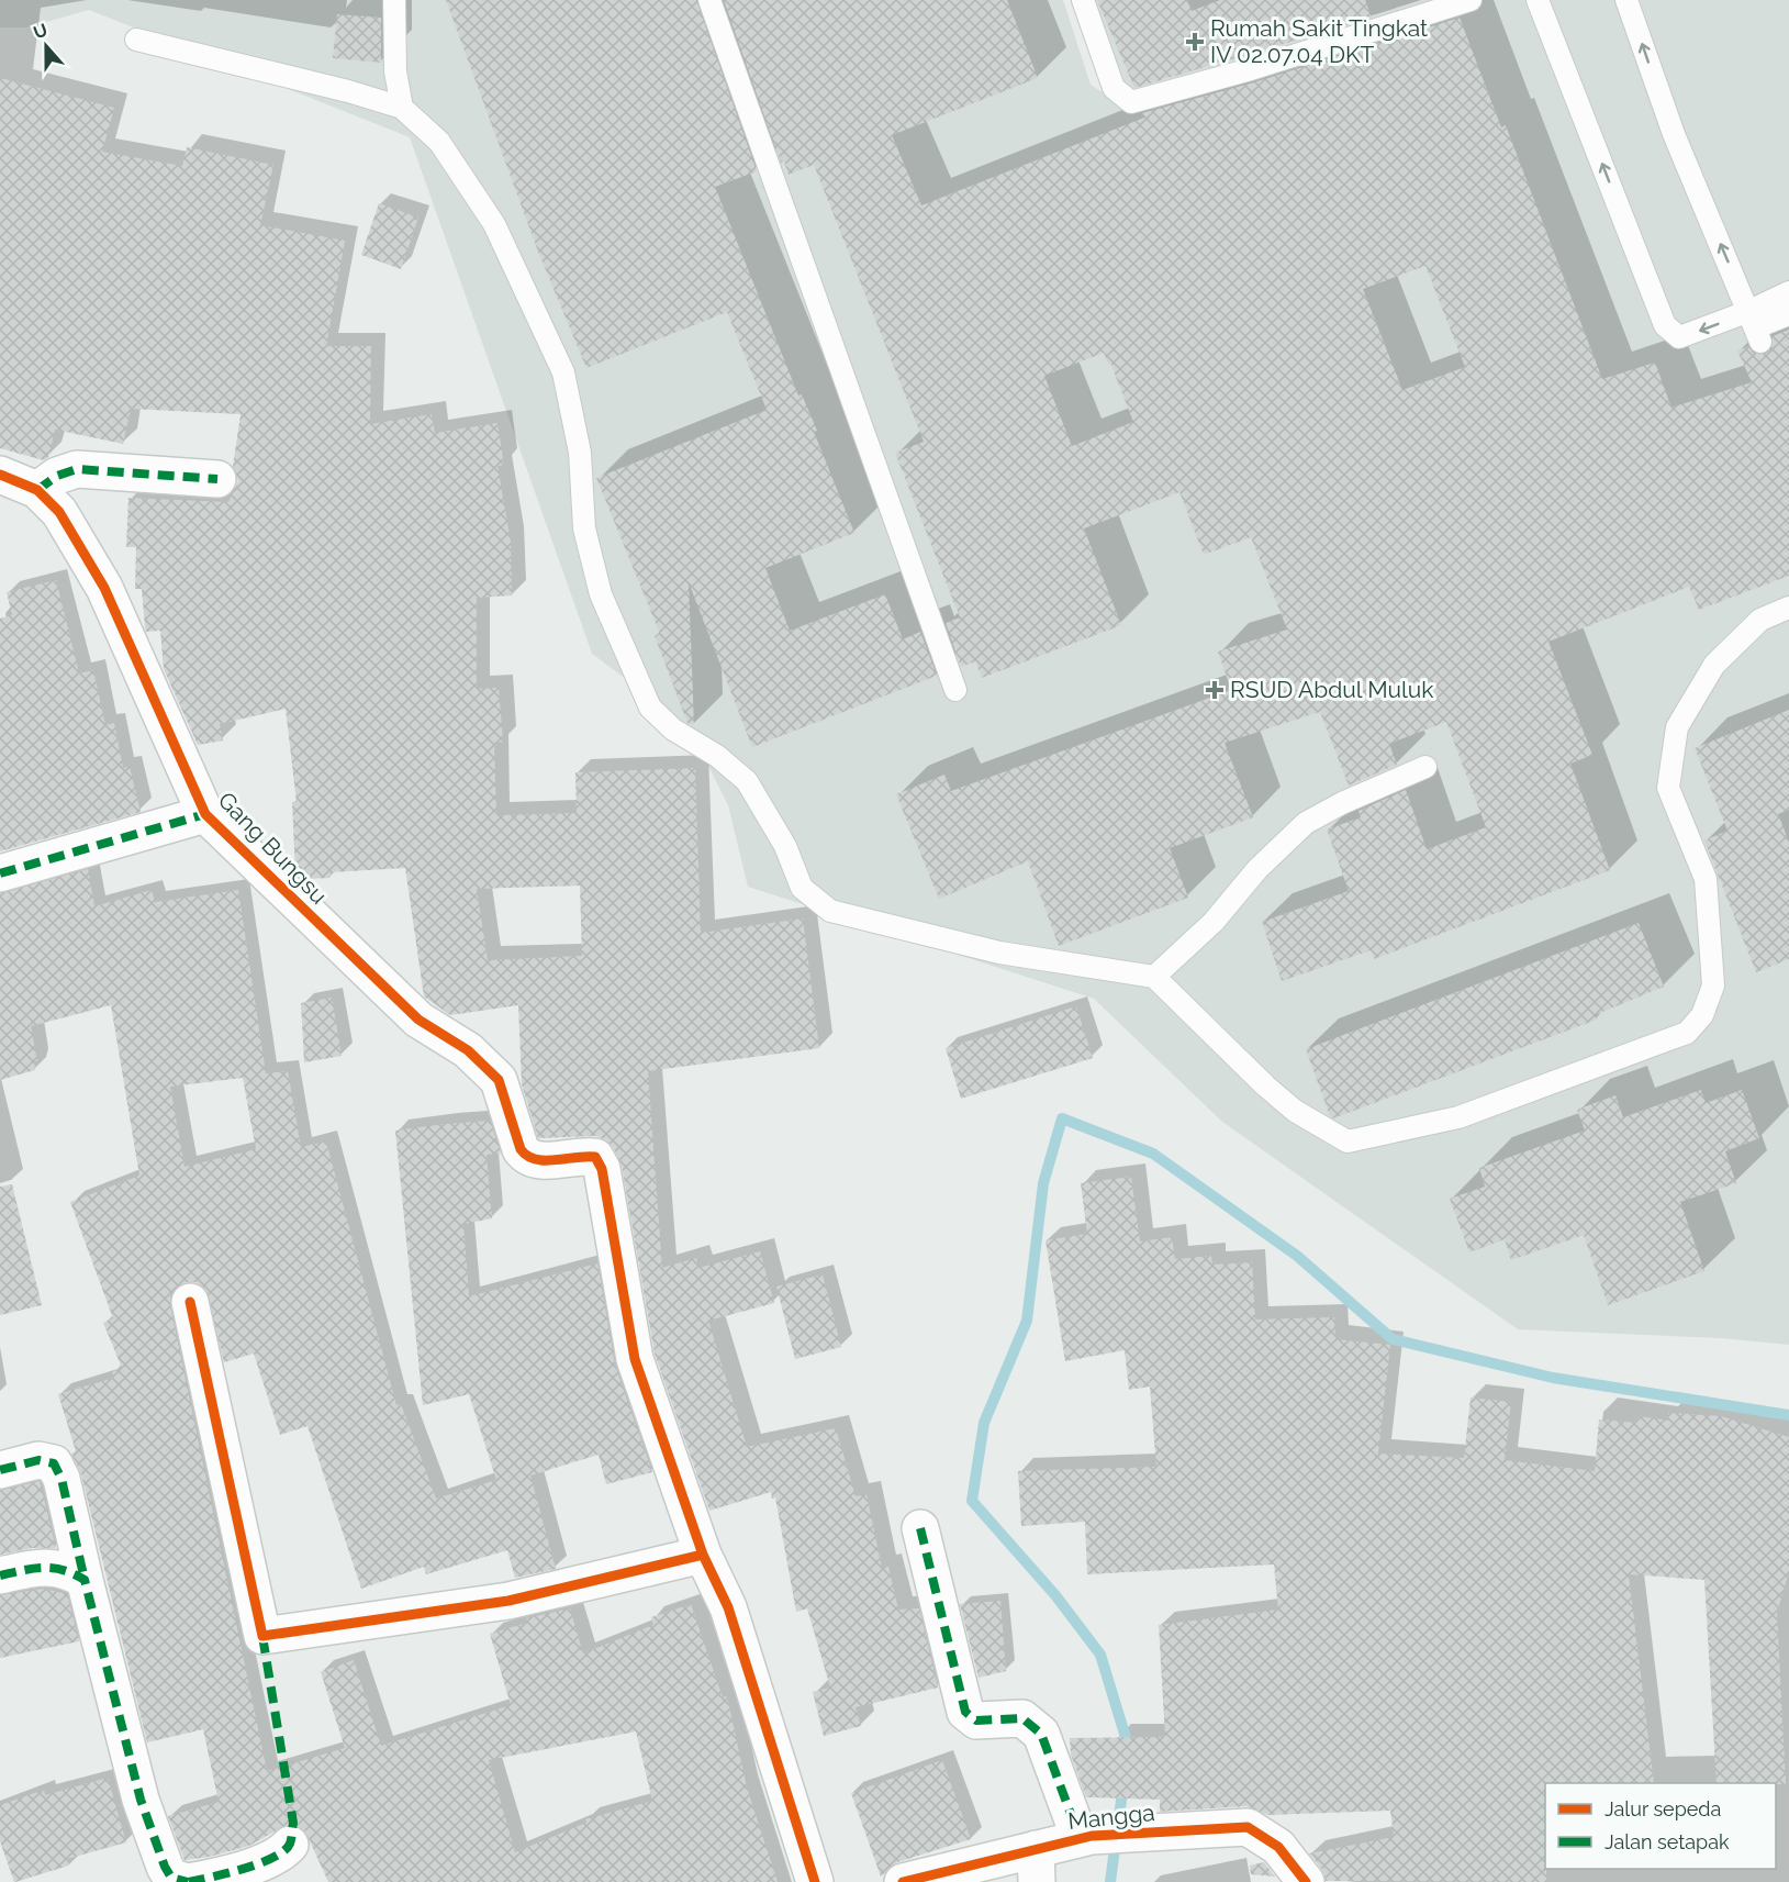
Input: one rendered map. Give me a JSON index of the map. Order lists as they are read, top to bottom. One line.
{"streets":{"street":["Gang Bungsu","Mangga"]},"places":{"health":["Rumah Sakit Tingkat IV 02.07.04 DKT","RSUD Abdul Muluk"]},"legend":["Jalur sepeda","Jalan setapak"],"north":"top"}
